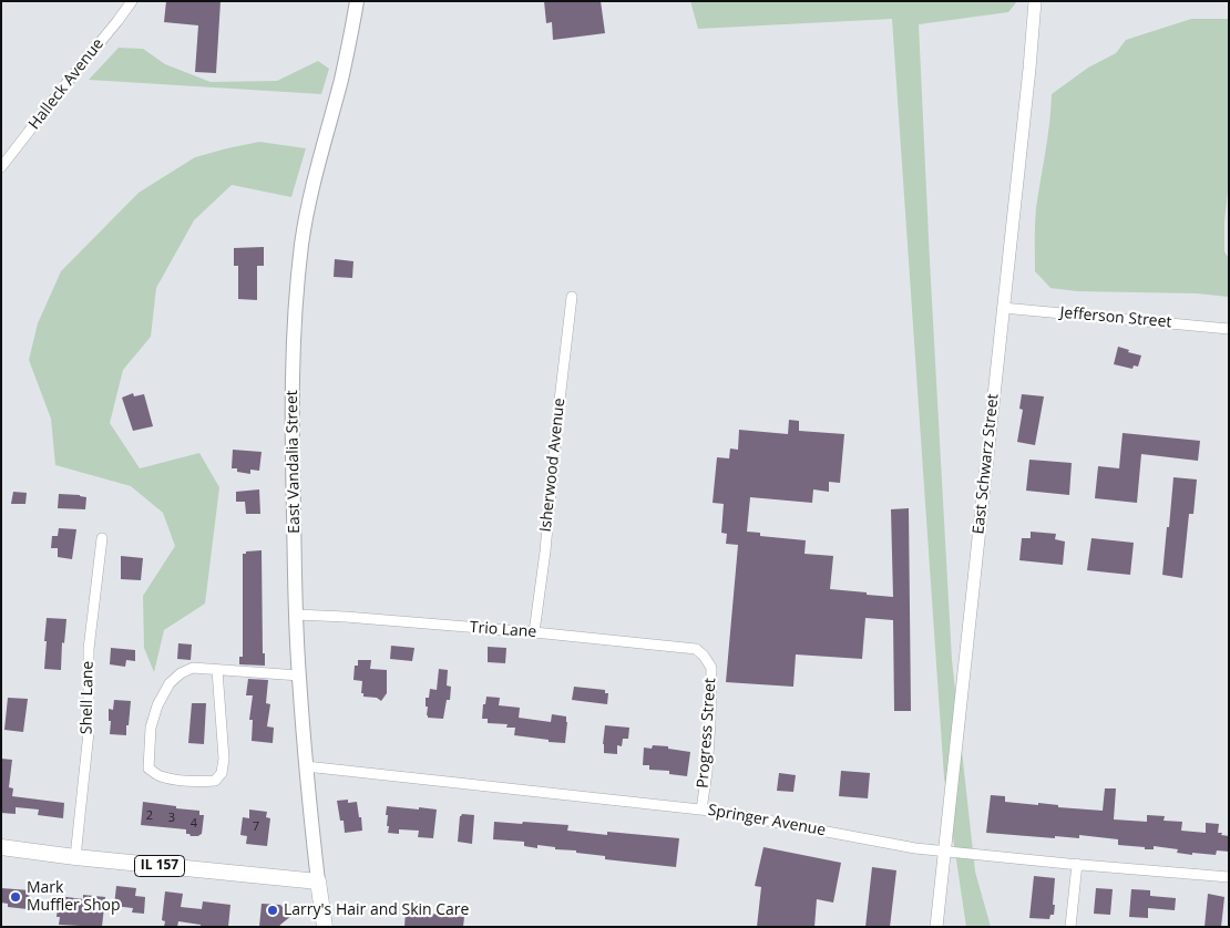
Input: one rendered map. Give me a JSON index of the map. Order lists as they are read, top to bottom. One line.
{"streets":{"main road":["East Vandalia Street","IL 157"],"street":["Halleck Avenue","Jefferson Street","East Schwarz Street","Isherwood Avenue","Trio Lane","Shell Lane","Progress Street","Springer Avenue"]},"crossings":[["Jefferson Street","East Schwarz Street"],["East Vandalia Street","Trio Lane"],["East Vandalia Street","Springer Avenue"],["East Vandalia Street","IL 157"],["East Schwarz Street","Springer Avenue"],["Isherwood Avenue","Trio Lane"],["Trio Lane","Progress Street"],["Shell Lane","IL 157"],["Progress Street","Springer Avenue"]],"places":["Mark Muffler Shop","Larry's Hair and Skin Care"],"house_numbers":["2","3","4","7"]}
